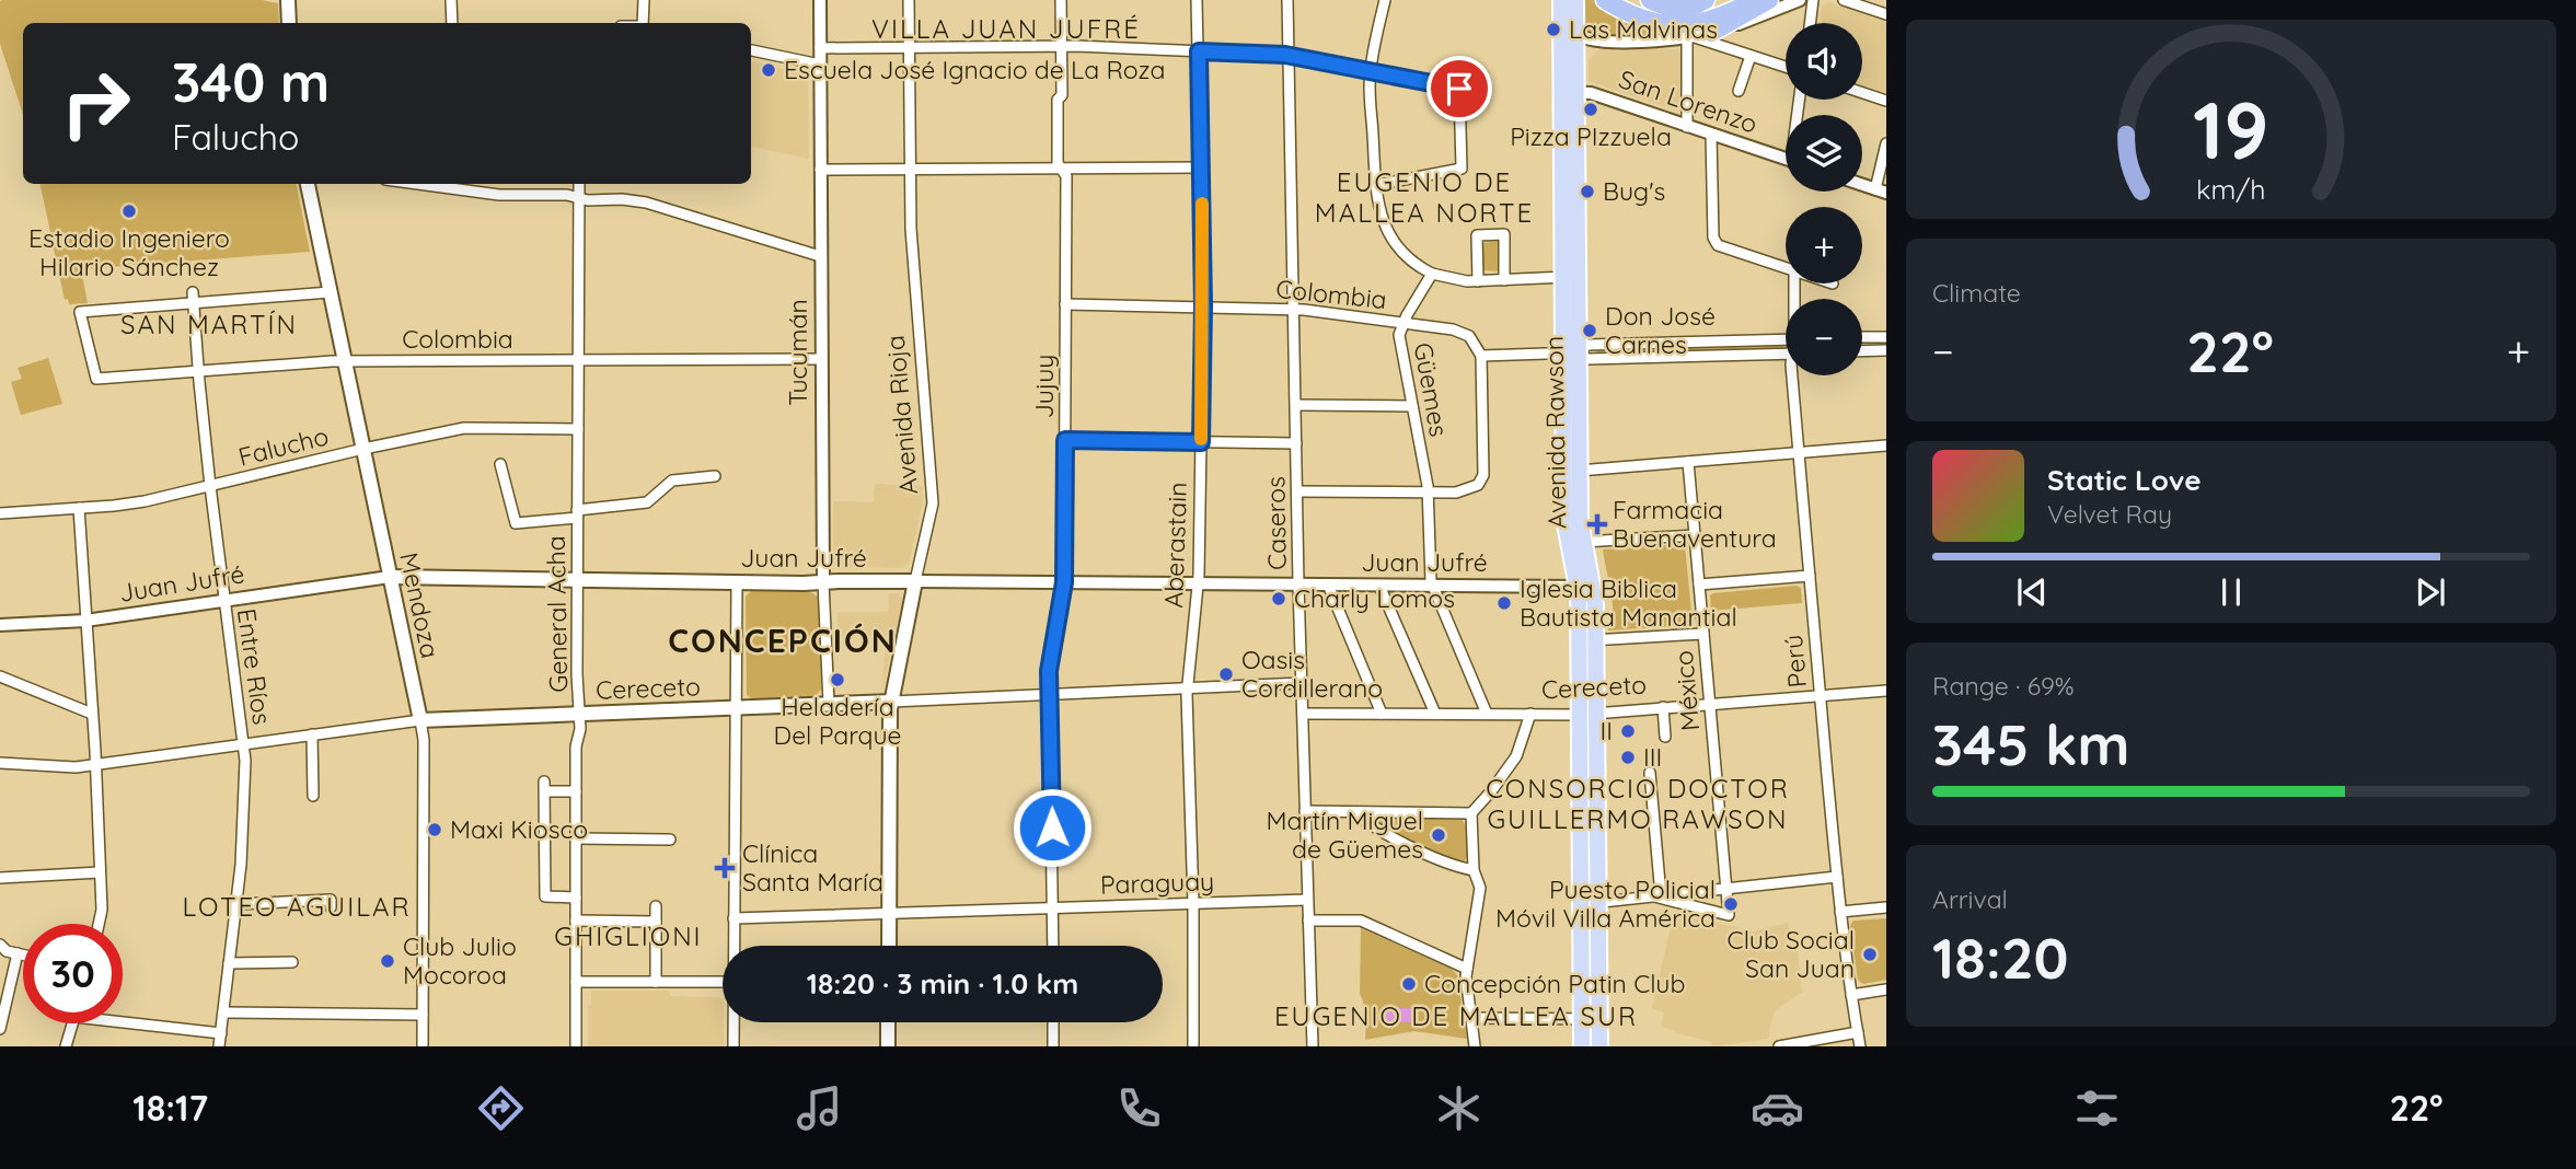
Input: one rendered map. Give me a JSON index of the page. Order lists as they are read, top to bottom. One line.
{"streets":{"main road":["Avenida Rioja","Avenida Rawson","Juan Jufré","Mendoza","Cereceto"],"street":["San Lorenzo","Colombia","Tucumán","Jujuy","Güemes","Falucho","Caseros","Aberastain","General Acha","Perú","Entre Ríos","México","Paraguay"]},"crossings":[["San Lorenzo","Avenida Rawson"],["Colombia","Tucumán"],["Colombia","Jujuy"],["Colombia","Güemes"],["Colombia","Caseros"],["Colombia","Aberastain"],["Colombia","Mendoza"],["Colombia","General Acha"],["Colombia","Entre Ríos"],["Tucumán","Juan Jufré"],["Tucumán","Cereceto"],["Jujuy","Juan Jufré"],["Jujuy","Cereceto"],["Jujuy","Paraguay"],["Güemes","Juan Jufré"],["Güemes","Cereceto"],["Avenida Rioja","Juan Jufré"],["Avenida Rioja","Cereceto"],["Avenida Rioja","Paraguay"],["Avenida Rawson","Juan Jufré"],["Avenida Rawson","Cereceto"],["Falucho","Mendoza"],["Falucho","General Acha"],["Falucho","Entre Ríos"],["Caseros","Juan Jufré"],["Caseros","Cereceto"],["Caseros","Paraguay"],["Aberastain","Juan Jufré"],["Aberastain","Cereceto"],["Aberastain","Paraguay"],["Juan Jufré","Mendoza"],["Juan Jufré","General Acha"],["Juan Jufré","Entre Ríos"],["Mendoza","Cereceto"],["General Acha","Cereceto"],["Perú","Cereceto"],["Entre Ríos","Cereceto"],["Cereceto","México"]],"districts":["VILLA JUAN JUFRÉ","EUGENIO DE MALLEA NORTE","SAN MARTÍN","CONCEPCIÓN","CONSORCIO DOCTOR GUILLERMO RAWSON","LOTEO AGUILAR","GHIGLIONI","EUGENIO DE MALLEA SUR"],"places":{"other":["Las Malvinas","Escuela José Ignacio de La Roza","Pizza PIzzuela","Bug's","Estadio Ingeniero Hilario Sánchez","Don José Carnes","Charly Lomos","Iglesia Biblica Bautista Manantial","Oasis Cordillerano","Heladería Del Parque","II","III","Maxi Kiosco","Martín Miguel de Güemes","Puesto Policial Móvil Villa América","Club Social San Juan","Club Julio Mocoroa","Concepción Patin Club"],"health":["Farmacia Buenaventura","Clínica Santa María"]},"page":{"map_buttons":["+","−"],"turn":["340 m","Falucho"],"tile":["Climate",["Range · 69%","345 km"],["Arrival","18:20"]],"heat":["−","22°","+"],"song":["Static Love","Velvet Ray"],"limit":"30","trip":"18:20 · 3 min · 1.0 km","tabs":["18:17","22°"],"gauge":["19","km/h"]}}
